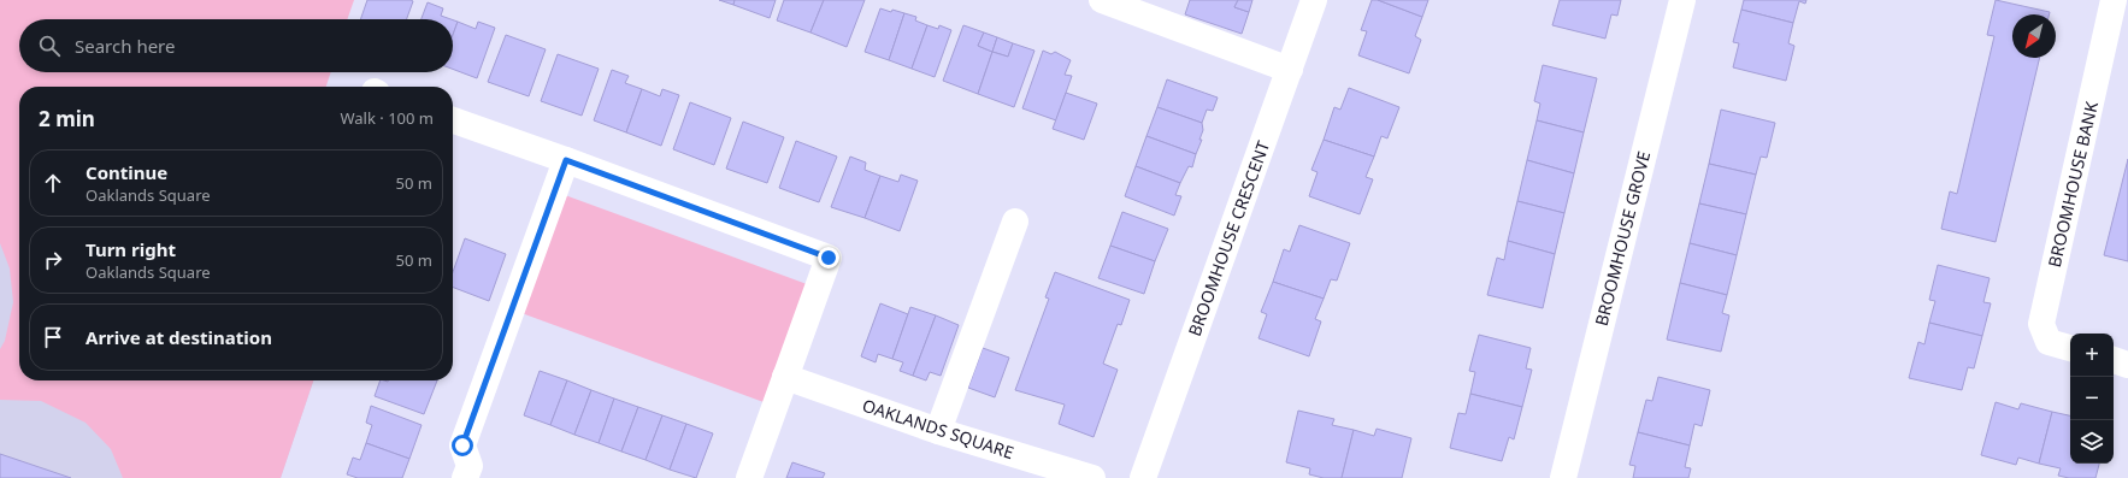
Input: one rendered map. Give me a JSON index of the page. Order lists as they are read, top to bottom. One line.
{"streets":{"street":["BROOMHOUSE BANK","BROOMHOUSE CRESCENT","BROOMHOUSE GROVE","OAKLANDS SQUARE"]},"north":"bottom left","page":{"search":"Search here","heading":["2 min","Walk · 100 m"],"list":[["Continue","Oaklands Square","50 m"],["Turn right","Oaklands Square","50 m"],"Arrive at destination"],"map_buttons":["+","−"]}}
